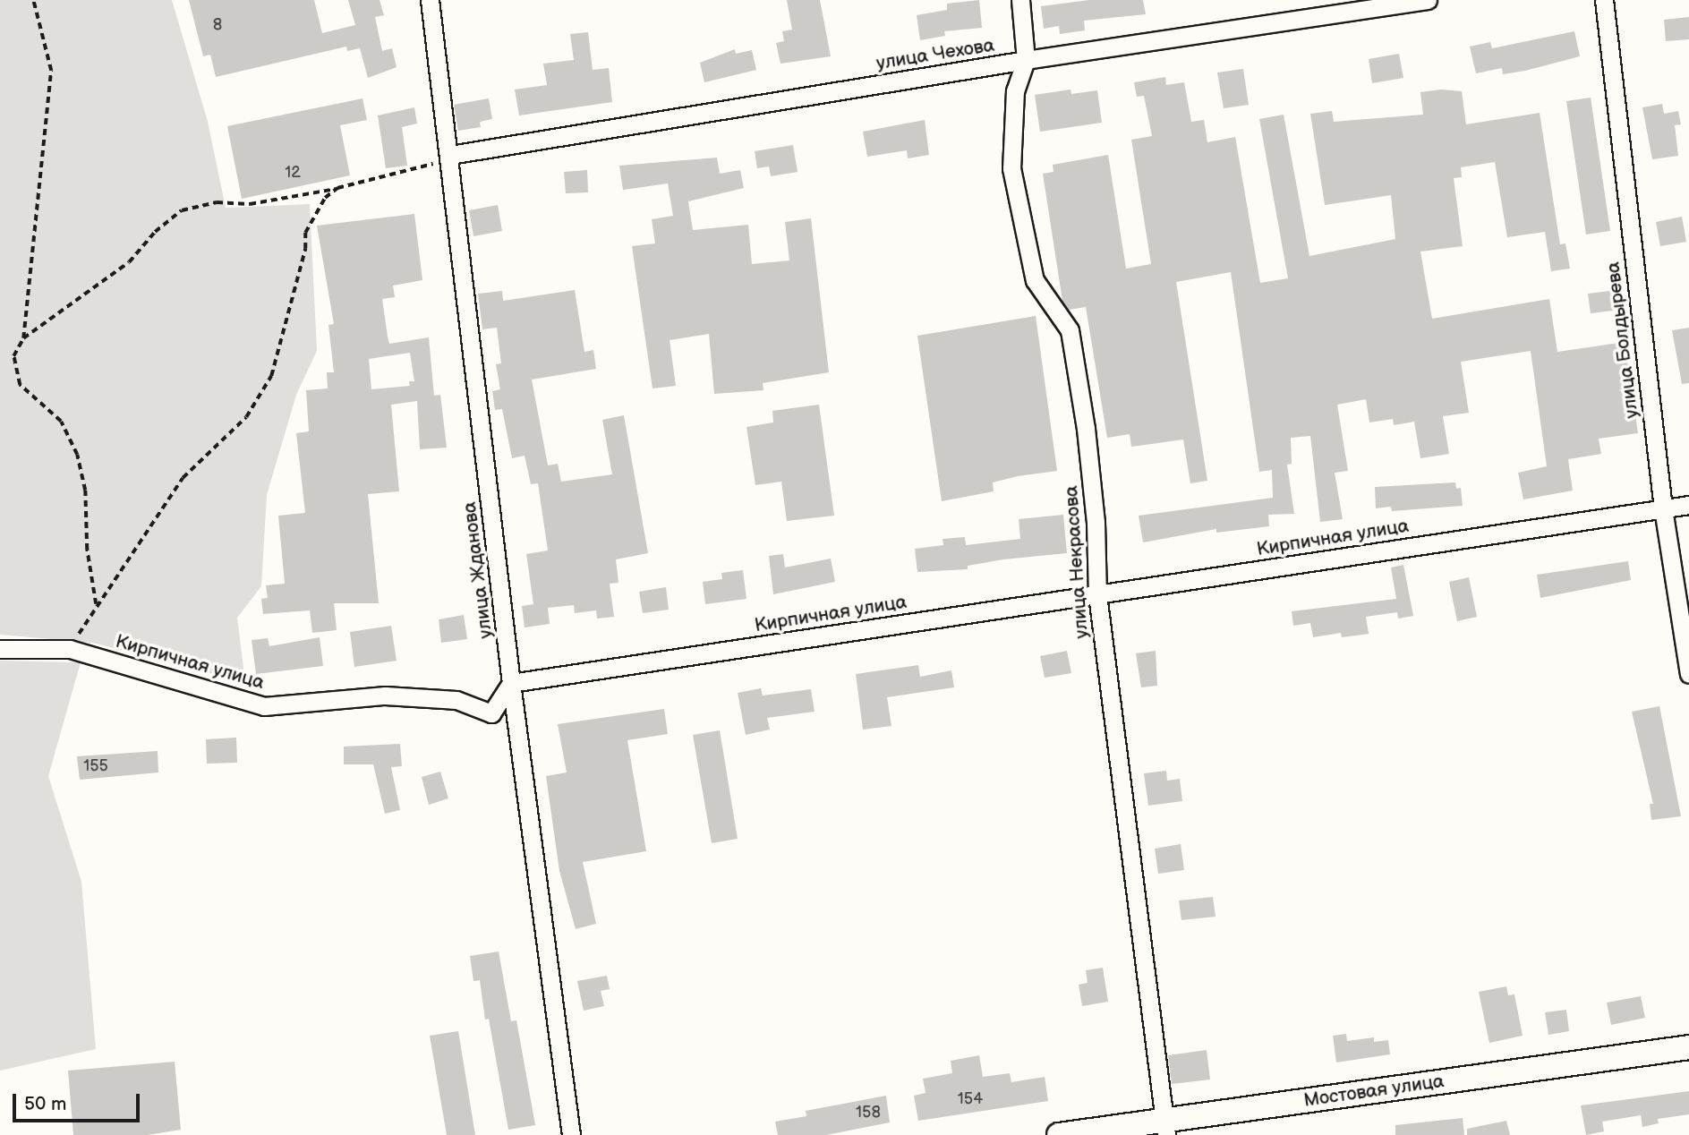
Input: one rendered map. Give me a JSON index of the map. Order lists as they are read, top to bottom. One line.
{"streets":{"street":["улица Чехова","улица Болдырева","Кирпичная улица","улица Некрасова","улица Жданова","Мостовая улица"]},"crossings":[["улица Чехова","улица Некрасова"],["улица Чехова","улица Жданова"],["улица Болдырева","Кирпичная улица"],["Кирпичная улица","улица Некрасова"],["Кирпичная улица","улица Жданова"],["улица Некрасова","Мостовая улица"]],"house_numbers":["8","12","155","154","158"],"scale_bar":"50 m"}
